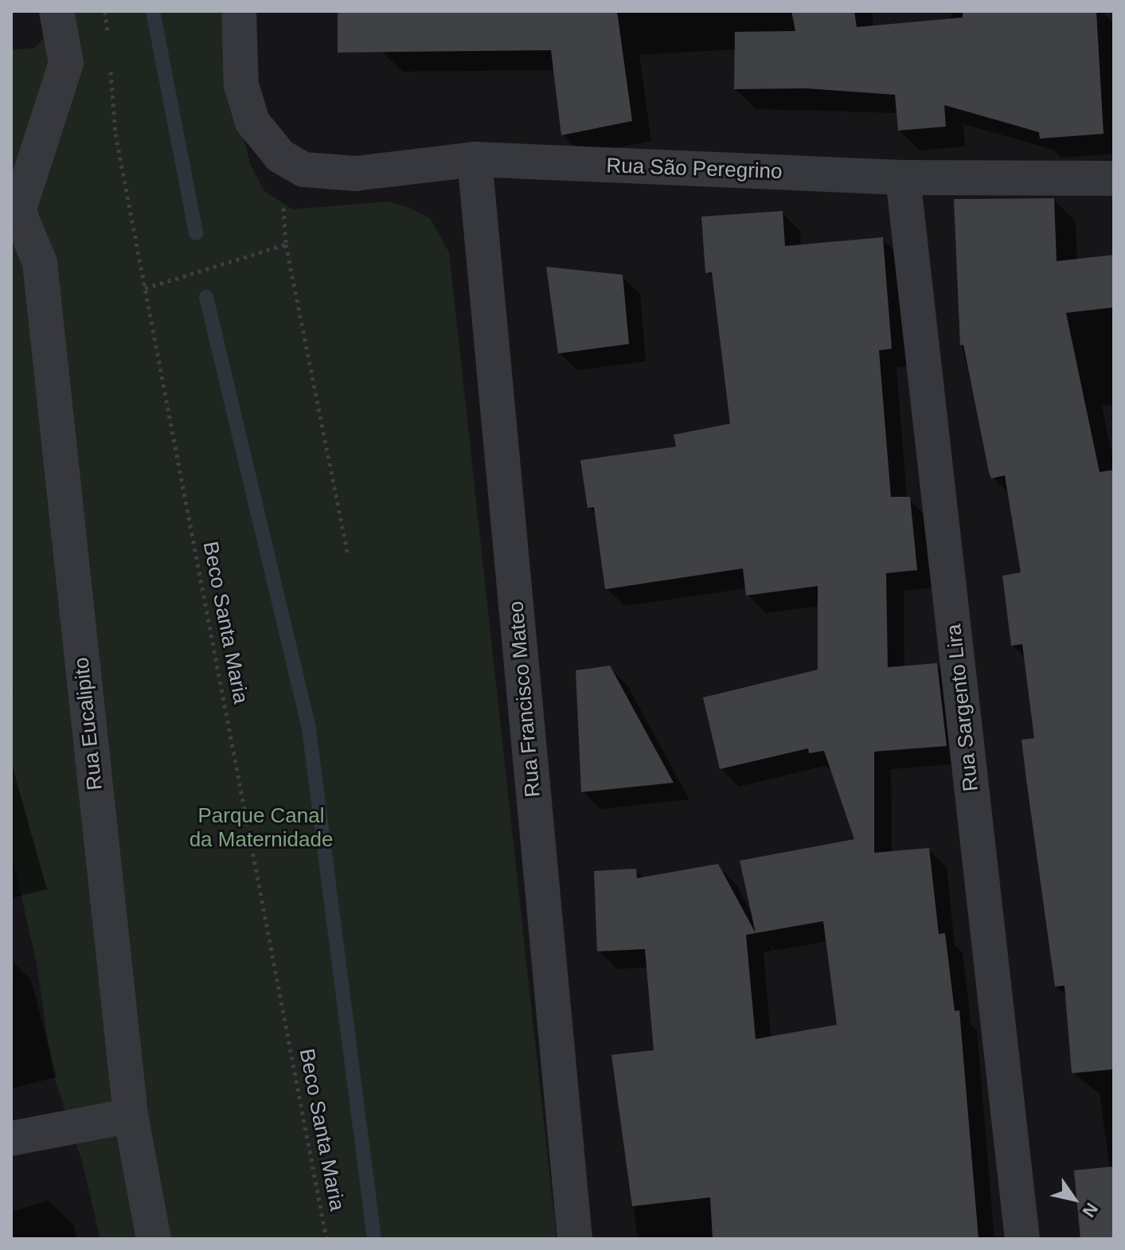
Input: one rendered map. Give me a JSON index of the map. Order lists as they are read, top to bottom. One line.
{"streets":{"street":["Rua São Peregrino","Rua Francisco Mateo","Rua Sargento Lira","Rua Eucalipito"],"path":["Beco Santa Maria"]},"crossings":[["Rua São Peregrino","Rua Francisco Mateo"],["Rua São Peregrino","Rua Sargento Lira"]],"parks":["Parque Canal da Maternidade"],"north":"bottom right"}
